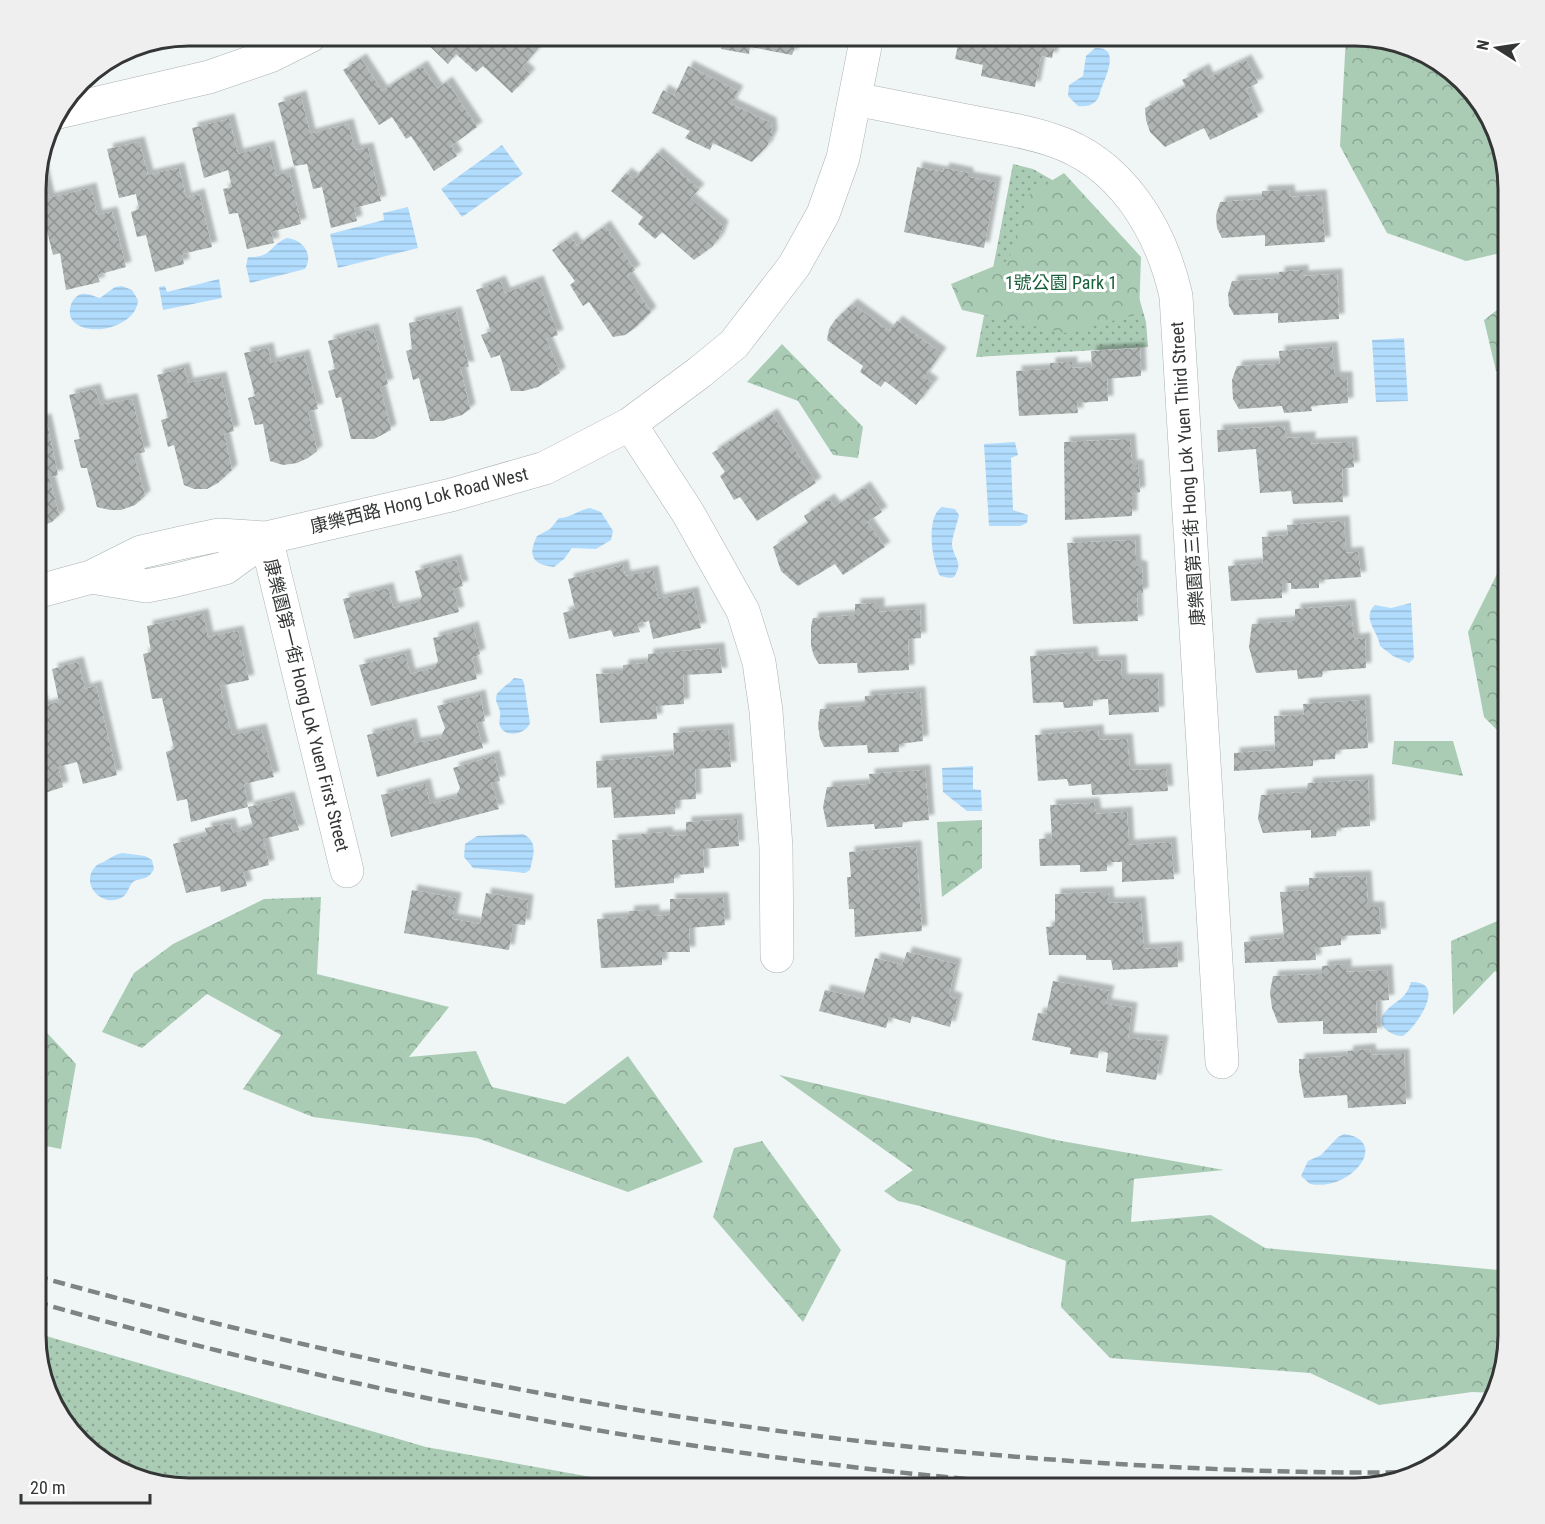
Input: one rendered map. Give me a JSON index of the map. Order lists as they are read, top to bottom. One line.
{"streets":{"street":["康樂園第三街 Hong Lok Yuen Third Street","康樂西路 Hong Lok Road West","康樂園第一街 Hong Lok Yuen First Street"]},"crossings":[["康樂園第三街 Hong Lok Yuen Third Street","康樂西路 Hong Lok Road West"],["康樂西路 Hong Lok Road West","康樂園第一街 Hong Lok Yuen First Street"]],"parks":["1號公園 Park 1"],"scale_bar":"20 m","north":"left"}
